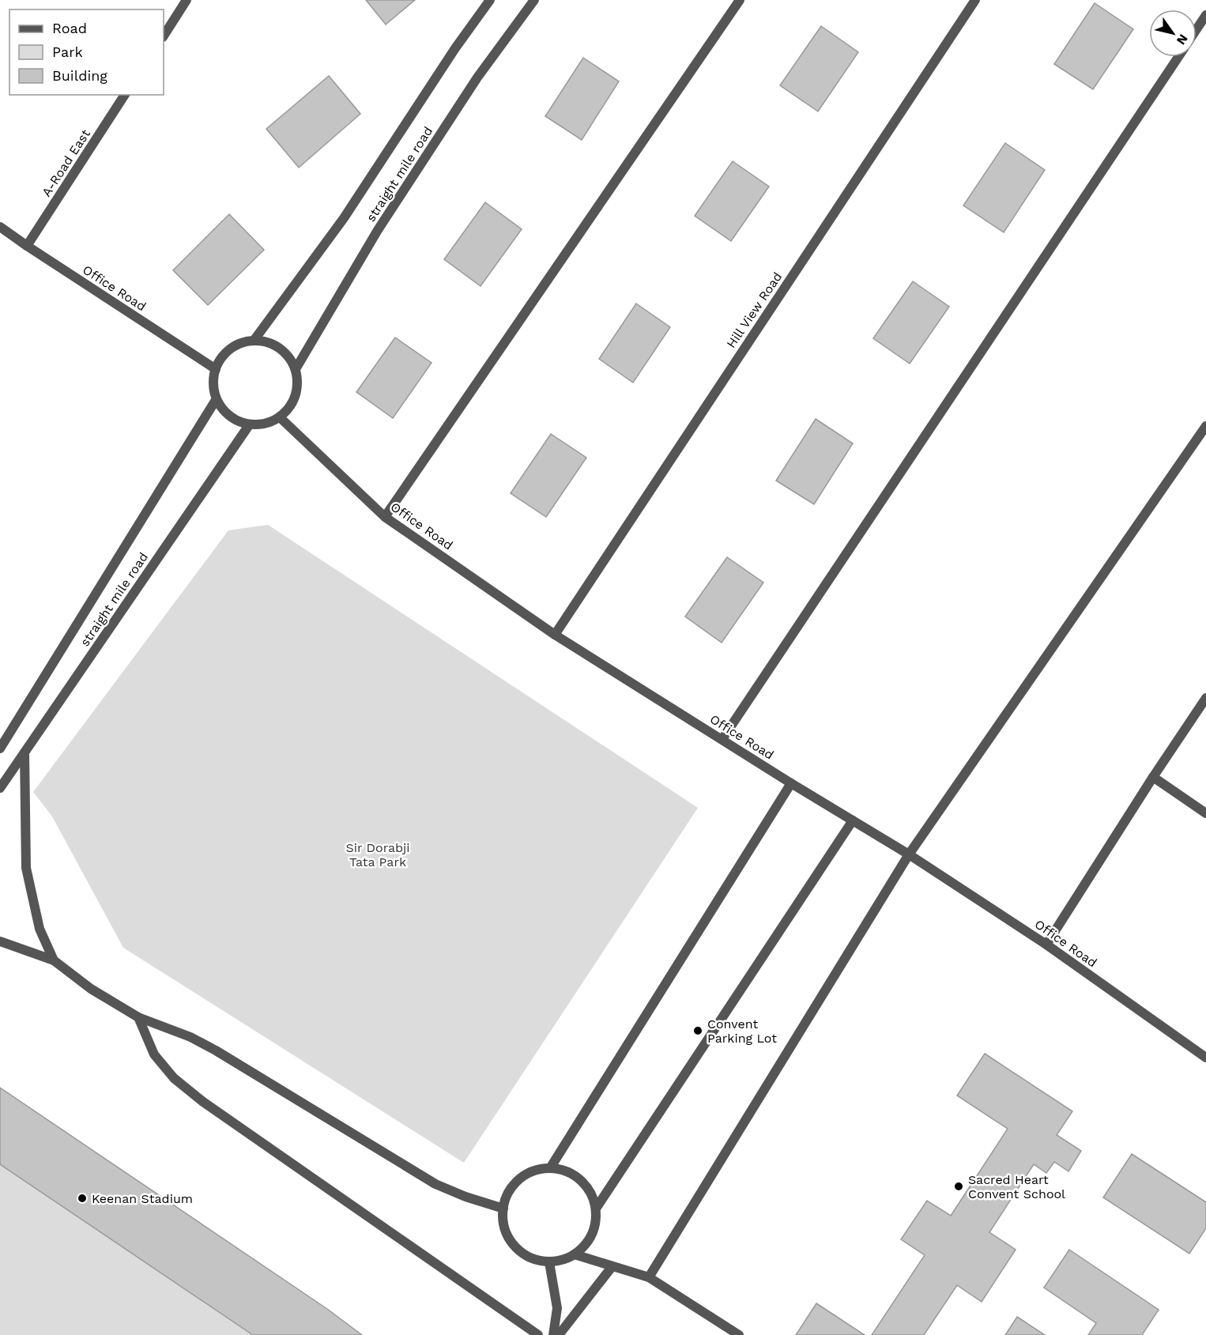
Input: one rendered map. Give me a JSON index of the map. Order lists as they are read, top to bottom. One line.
{"streets":{"street":["A-Road East","straight mile road","Office Road","Hill View Road"]},"crossings":[["A-Road East","Office Road"],["straight mile road","Office Road"],["Office Road","Hill View Road"]],"parks":["Sir Dorabji Tata Park"],"places":["Convent Parking Lot","Sacred Heart Convent School","Keenan Stadium"],"legend":["Road","Park","Building"],"north":"bottom right"}
